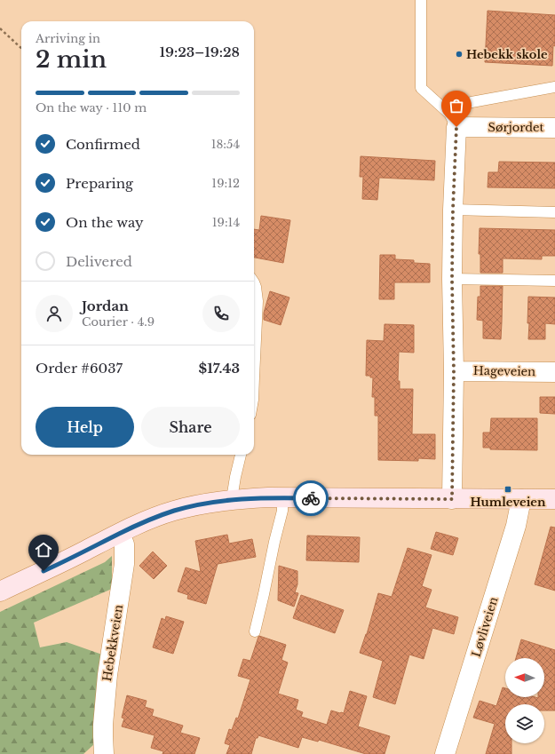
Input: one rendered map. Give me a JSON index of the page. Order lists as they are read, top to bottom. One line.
{"streets":{"street":["Sørjordet","Hageveien","Løvliveien","Hebekkveien"]},"places":{"other":["Hebekk skole"],"transit":["Humleveien"]},"north":"left","page":{"heading":["2 min","Arriving in","19:23–19:28"],"panel":["Jordan","Courier · 4.9","Order #6037","$17.43"],"bar":"On the way · 110 m","list":[["Confirmed","18:54"],["Preparing","19:12"],["On the way","19:14"],"Delivered"],"buttons":["Help","Share"]}}
